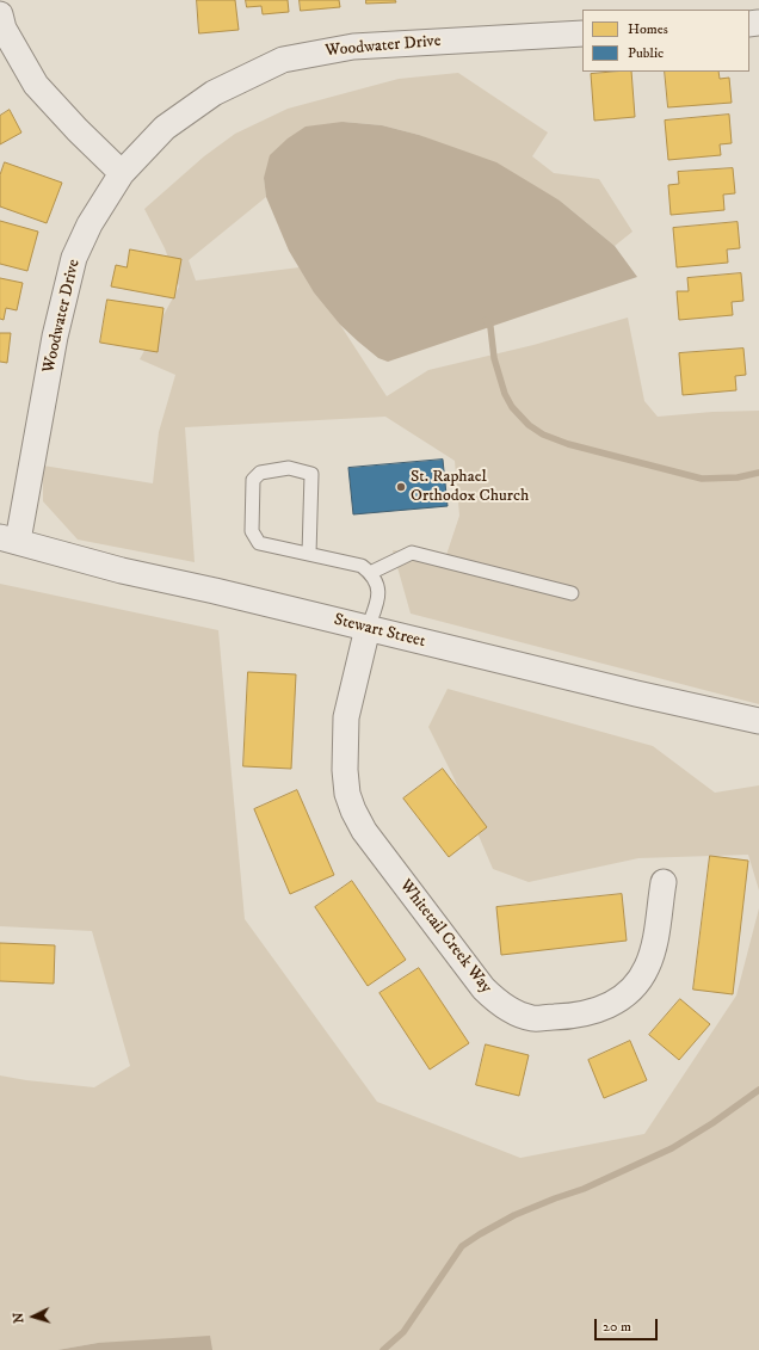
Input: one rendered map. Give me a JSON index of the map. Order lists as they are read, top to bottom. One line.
{"streets":{"street":["Woodwater Drive","Stewart Street","Whitetail Creek Way"]},"crossings":[["Woodwater Drive","Stewart Street"],["Stewart Street","Whitetail Creek Way"]],"places":["St. Raphael Orthodox Church"],"legend":["Homes","Public"],"scale_bar":"20 m","north":"left"}
